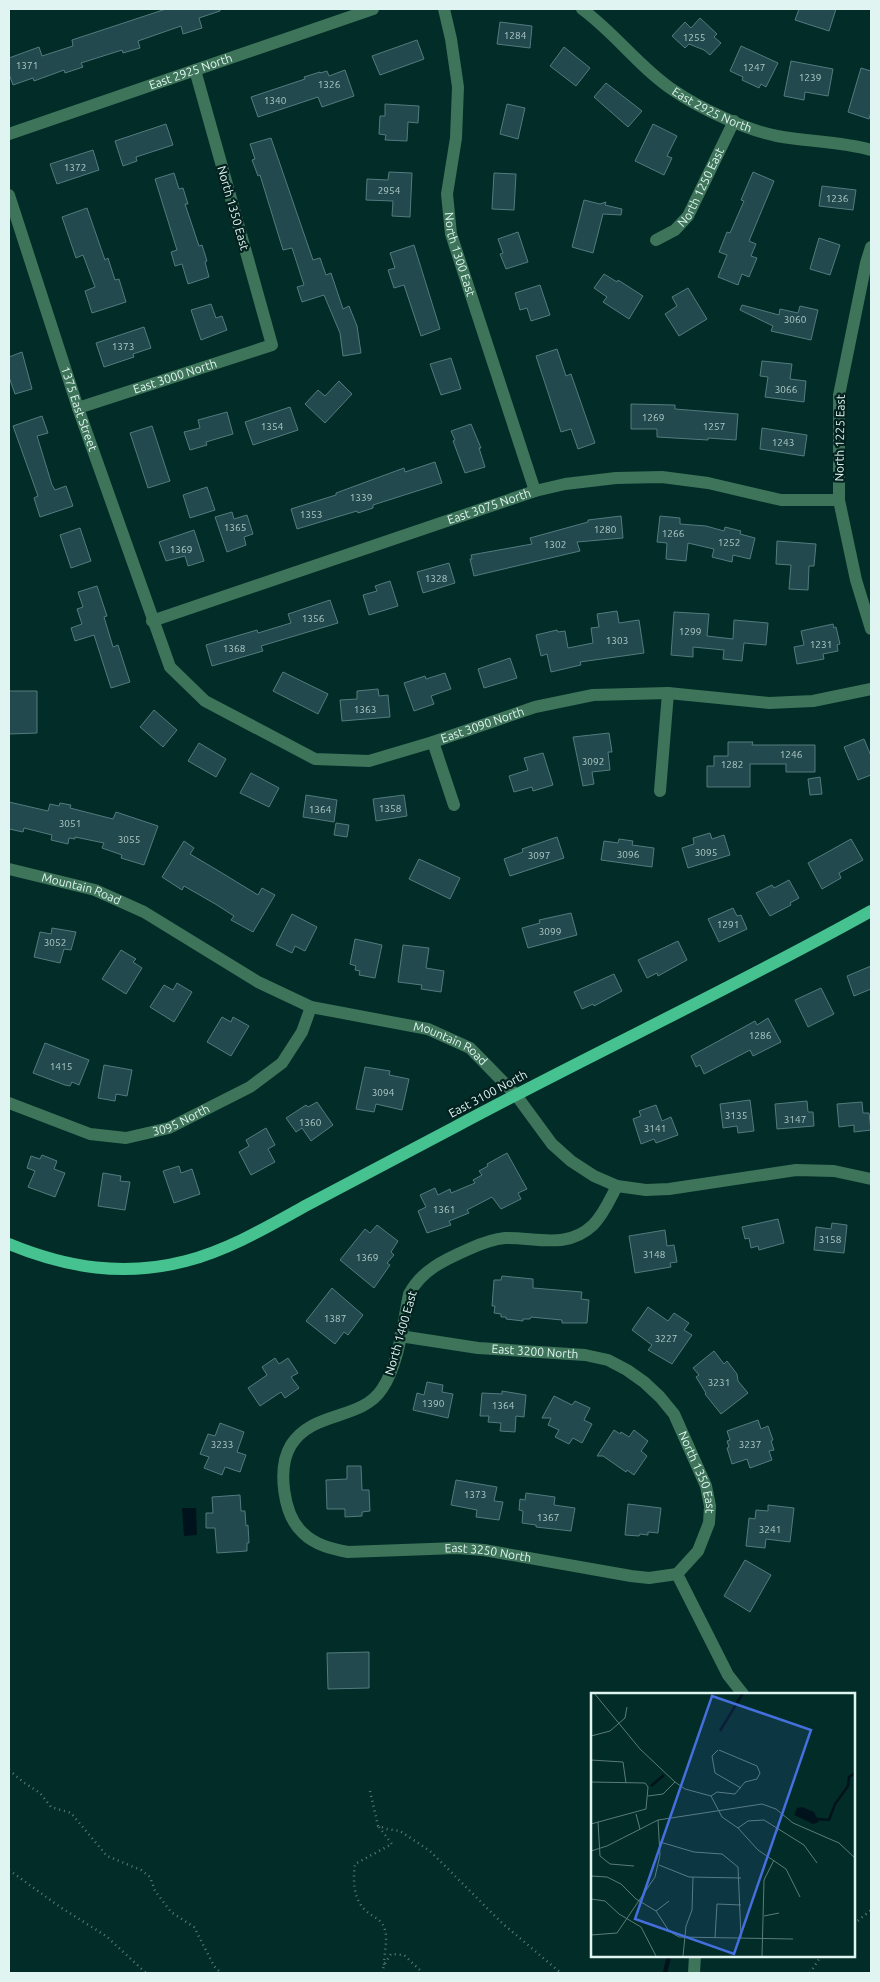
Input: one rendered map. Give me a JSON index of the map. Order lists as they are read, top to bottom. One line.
{"streets":{"main road":["East 3100 North"],"street":["East 2925 North","North 1250 East","North 1350 East","North 1300 East","East 3000 North","1375 East Street","North 1225 East","East 3075 North","East 3090 North","Mountain Road","3095 North","North 1400 East","East 3200 North","East 3250 North"]},"crossings":[["East 2925 North","North 1250 East"],["East 2925 North","North 1350 East"],["North 1350 East","East 3000 North"],["North 1350 East","East 3200 North"],["North 1350 East","East 3250 North"],["North 1300 East","East 3075 North"],["East 3000 North","1375 East Street"],["1375 East Street","East 3075 North"],["1375 East Street","East 3090 North"],["North 1225 East","East 3075 North"],["East 3075 North","East 3090 North"],["Mountain Road","East 3100 North"],["Mountain Road","3095 North"],["Mountain Road","North 1400 East"],["North 1400 East","East 3200 North"],["North 1400 East","East 3250 North"]],"house_numbers":["1284","1255","1371","1247","1239","1326","1340","1372","2954","1236","3060","1373","3066","1269","1354","1257","1243","1339","1353","1365","1280","1266","1252","1302","1369","1328","1356","1299","1303","1231","1368","1363","1246","3092","1282","1358","1364","3051","3055","3095","3096","3097","1291","3099","3052","1286","1415","3094","3135","3147","1360","3141","1361","3158","3148","1369","1387","3227","3231","1390","1364","3233","3237","1373","1367","3241"]}
